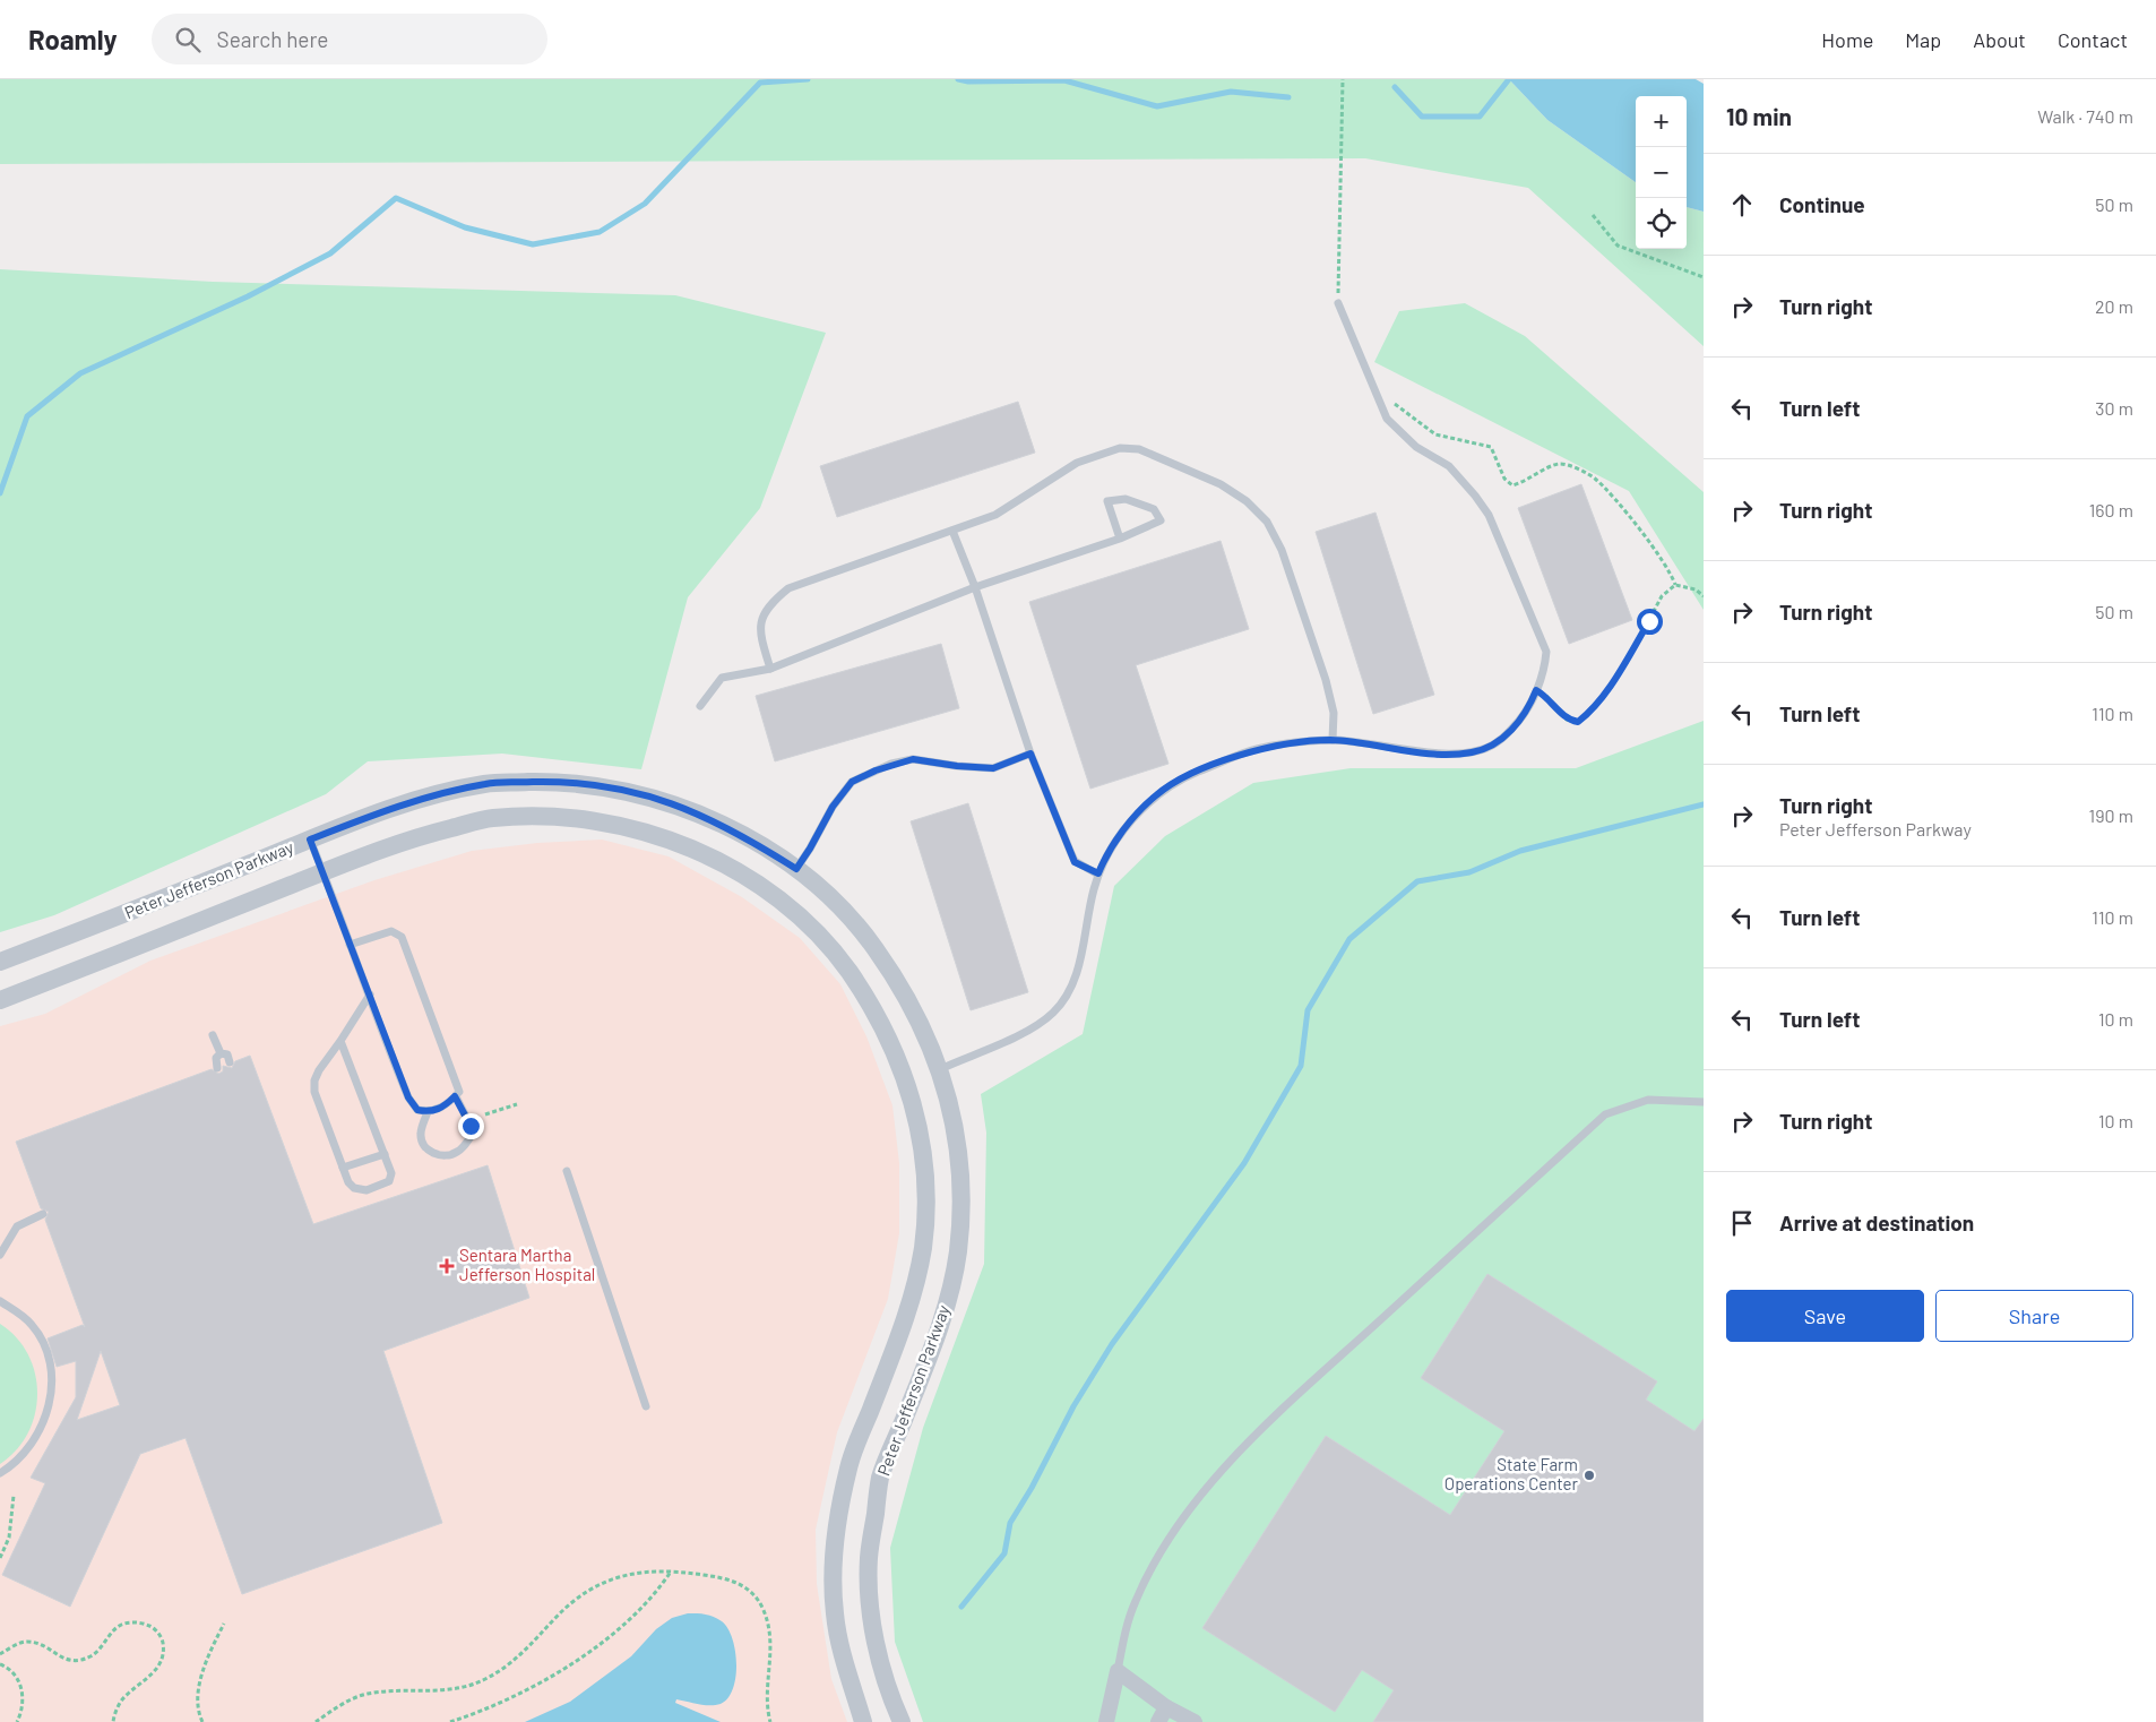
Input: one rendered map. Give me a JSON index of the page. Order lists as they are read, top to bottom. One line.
{"streets":{"street":["Peter Jefferson Parkway"]},"places":{"health":["Sentara Martha Jefferson Hospital"],"other":["State Farm Operations Center"]},"page":{"header":"Roamly","search":"Search here","nav":["Home","Map","About","Contact"],"heading":["10 min","Walk · 740 m"],"map_buttons":["+","−"],"list":[["Continue","50 m"],["Turn right","20 m"],["Turn left","30 m"],["Turn right","160 m"],["Turn right","50 m"],["Turn left","110 m"],["Turn right","Peter Jefferson Parkway","190 m"],["Turn left","110 m"],["Turn left","10 m"],["Turn right","10 m"],"Arrive at destination"],"buttons":["Save","Share"]}}
